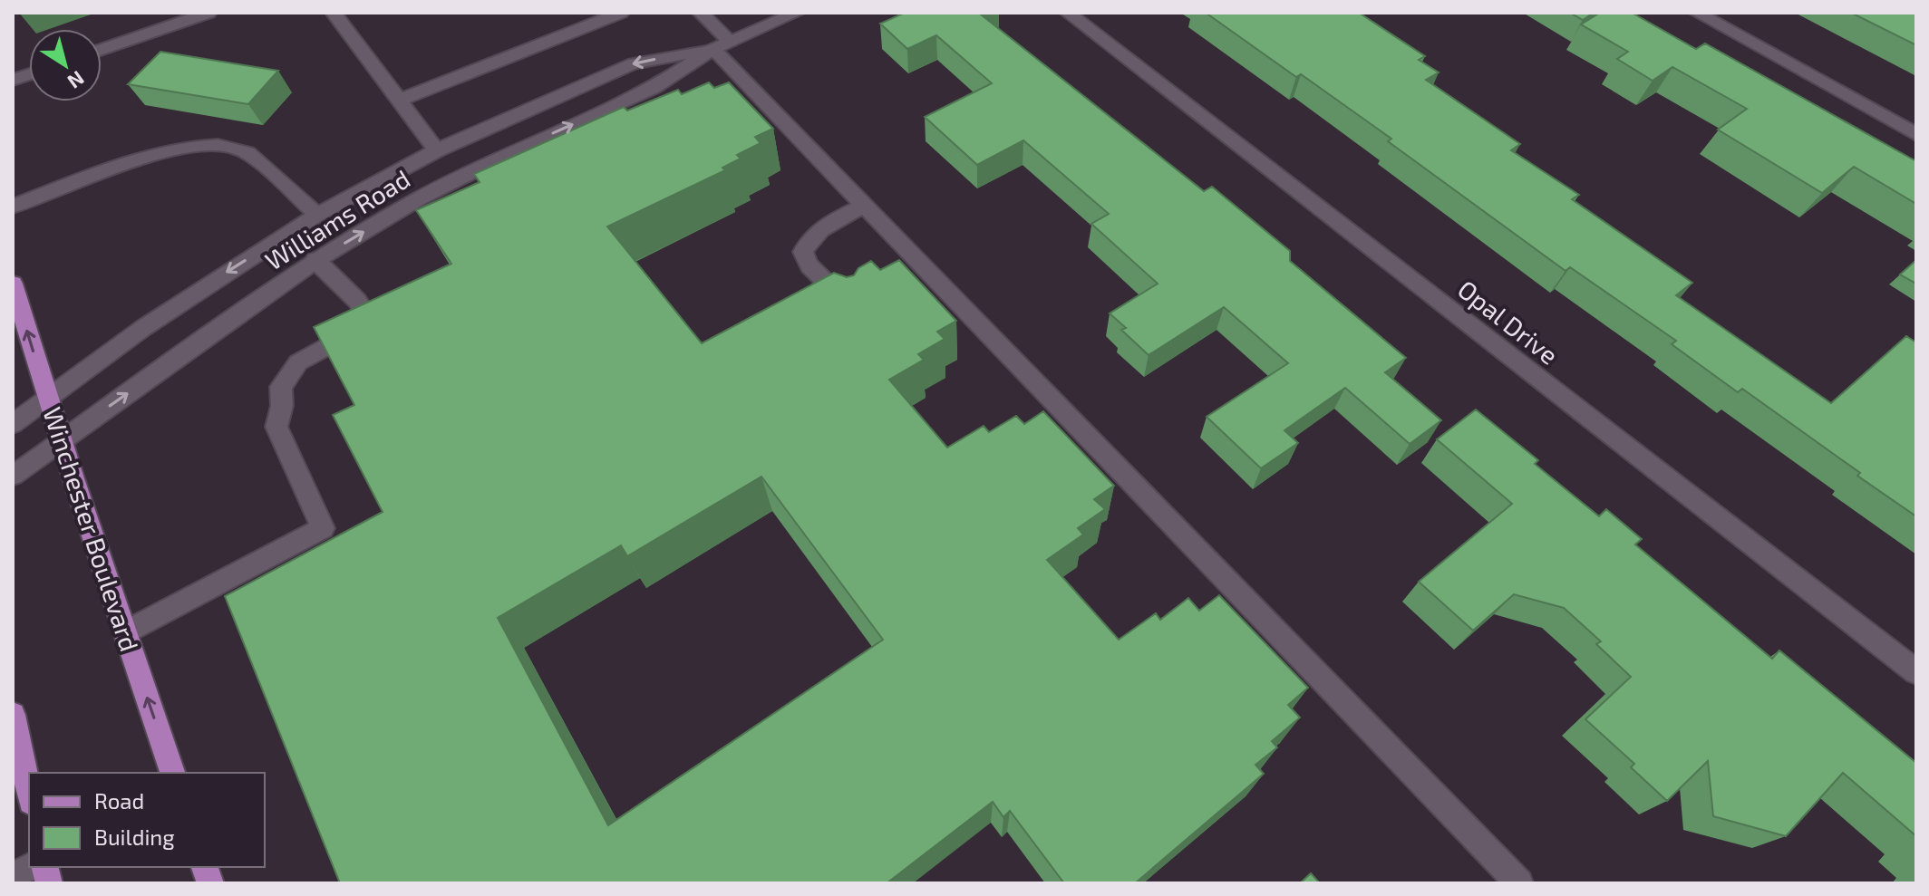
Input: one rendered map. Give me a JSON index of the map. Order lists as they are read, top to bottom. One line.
{"streets":{"main road":["Winchester Boulevard"],"street":["Williams Road","Opal Drive"]},"crossings":[["Williams Road","Winchester Boulevard"]],"one_way":["Winchester Boulevard"],"legend":["Road","Building"],"north":"bottom right"}
